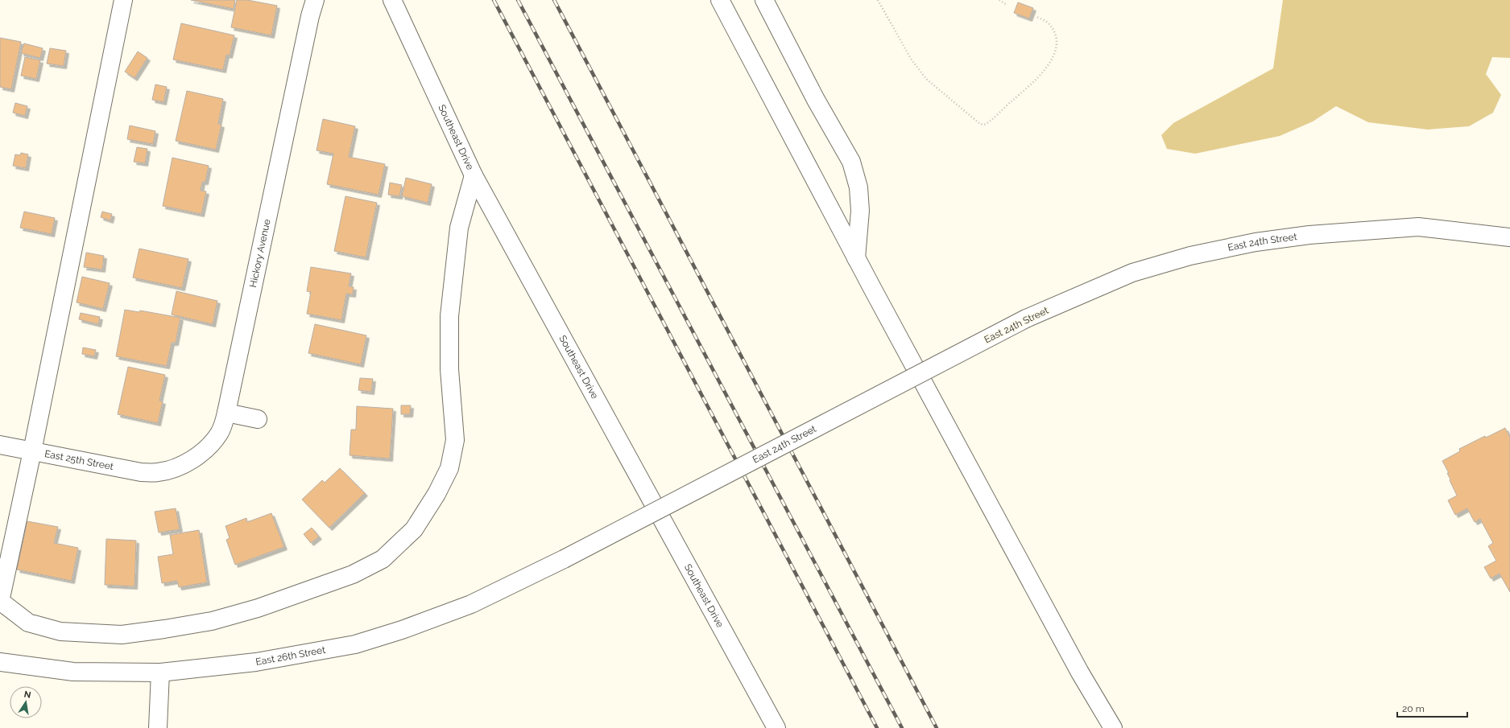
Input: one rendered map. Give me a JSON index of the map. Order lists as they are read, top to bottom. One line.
{"streets":{"street":["Southeast Drive","East 24th Street","Hickory Avenue","East 25th Street","East 26th Street"]},"crossings":[["East 24th Street","East 26th Street"],["Hickory Avenue","East 25th Street"]],"scale_bar":"20 m","north":"top"}
